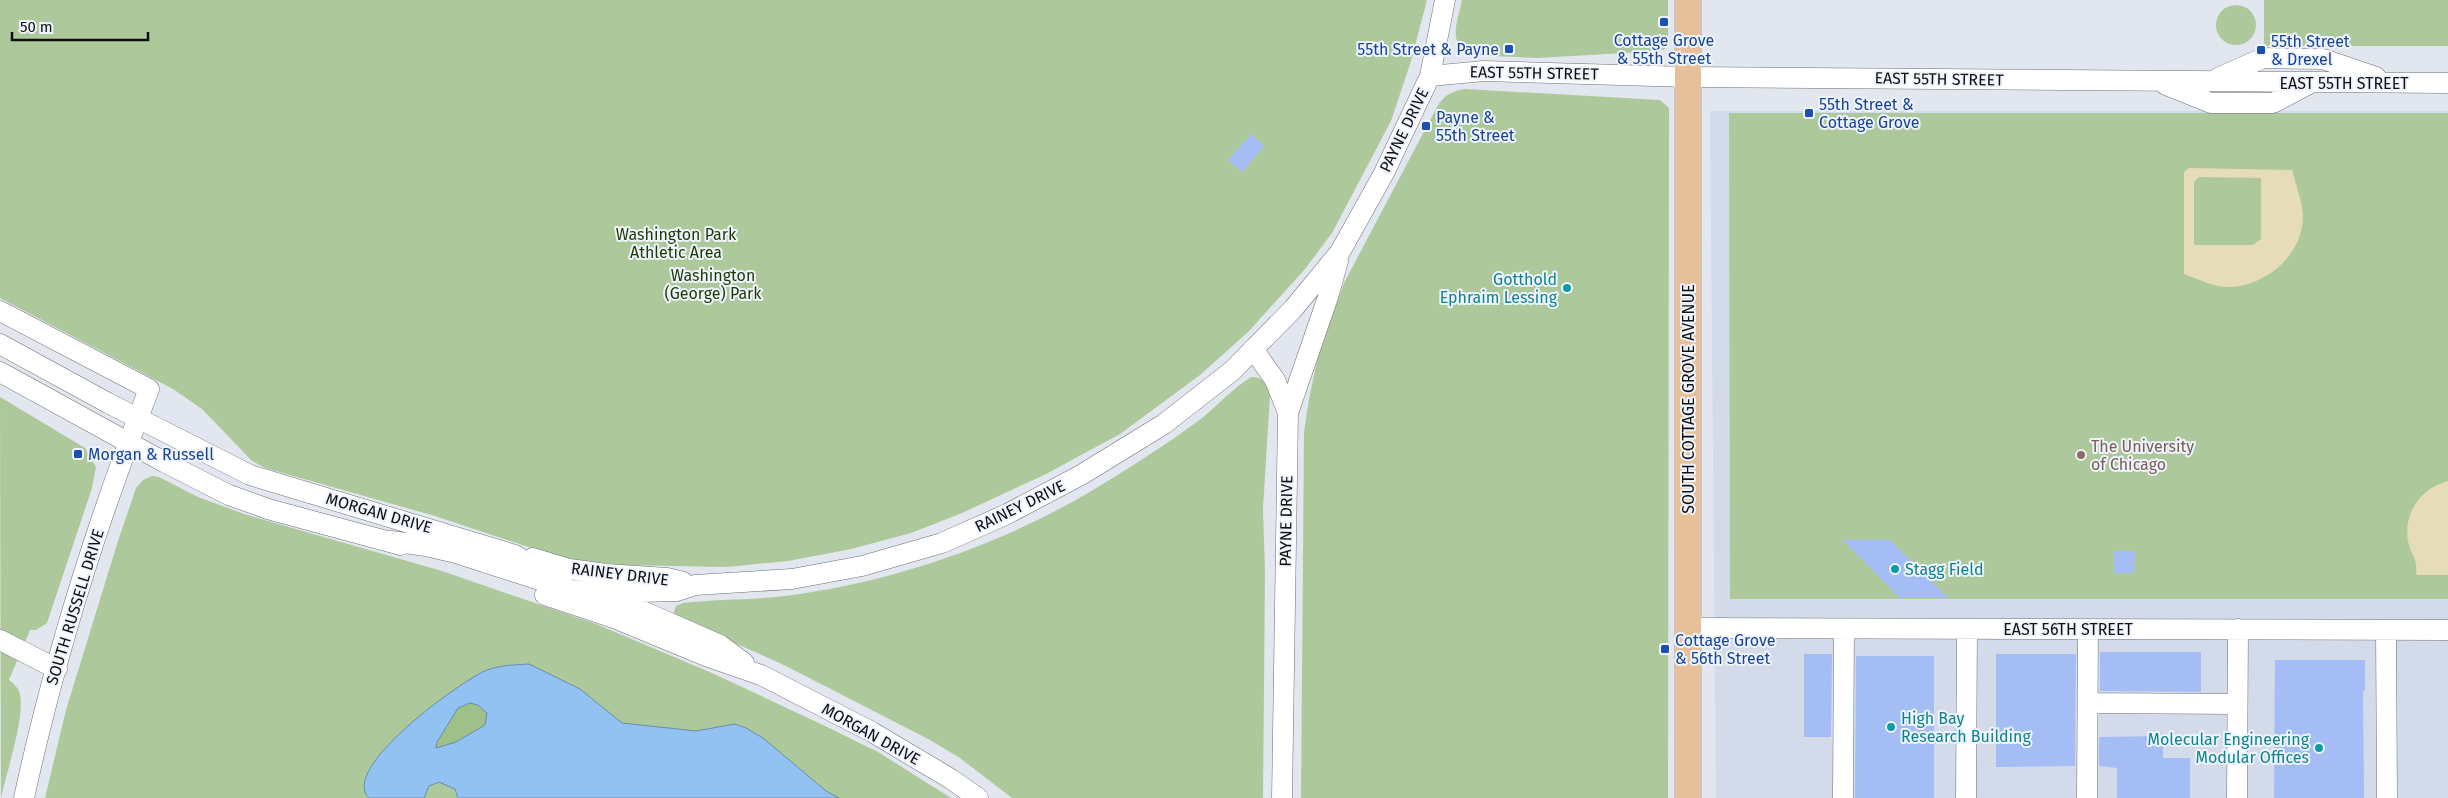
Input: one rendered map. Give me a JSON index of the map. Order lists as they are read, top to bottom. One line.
{"streets":{"main road":["SOUTH COTTAGE GROVE AVENUE"],"street":["EAST 55TH STREET","PAYNE DRIVE","RAINEY DRIVE","MORGAN DRIVE","SOUTH RUSSELL DRIVE","EAST 56TH STREET"]},"crossings":[["EAST 55TH STREET","PAYNE DRIVE"],["EAST 55TH STREET","SOUTH COTTAGE GROVE AVENUE"],["PAYNE DRIVE","RAINEY DRIVE"],["SOUTH COTTAGE GROVE AVENUE","EAST 56TH STREET"],["RAINEY DRIVE","MORGAN DRIVE"],["MORGAN DRIVE","SOUTH RUSSELL DRIVE"]],"parks":["Washington Park Athletic Area","Washington (George) Park"],"places":{"transit":["Cottage Grove & 55th Street","55th Street & Payne","55th Street & Drexel","55th Street & Cottage Grove","Payne & 55th Street","Morgan & Russell","Cottage Grove & 56th Street"],"other":["Gotthold Ephraim Lessing","The University of Chicago","Stagg Field","High Bay Research Building","Molecular Engineering Modular Offices"]},"scale_bar":"50 m"}
